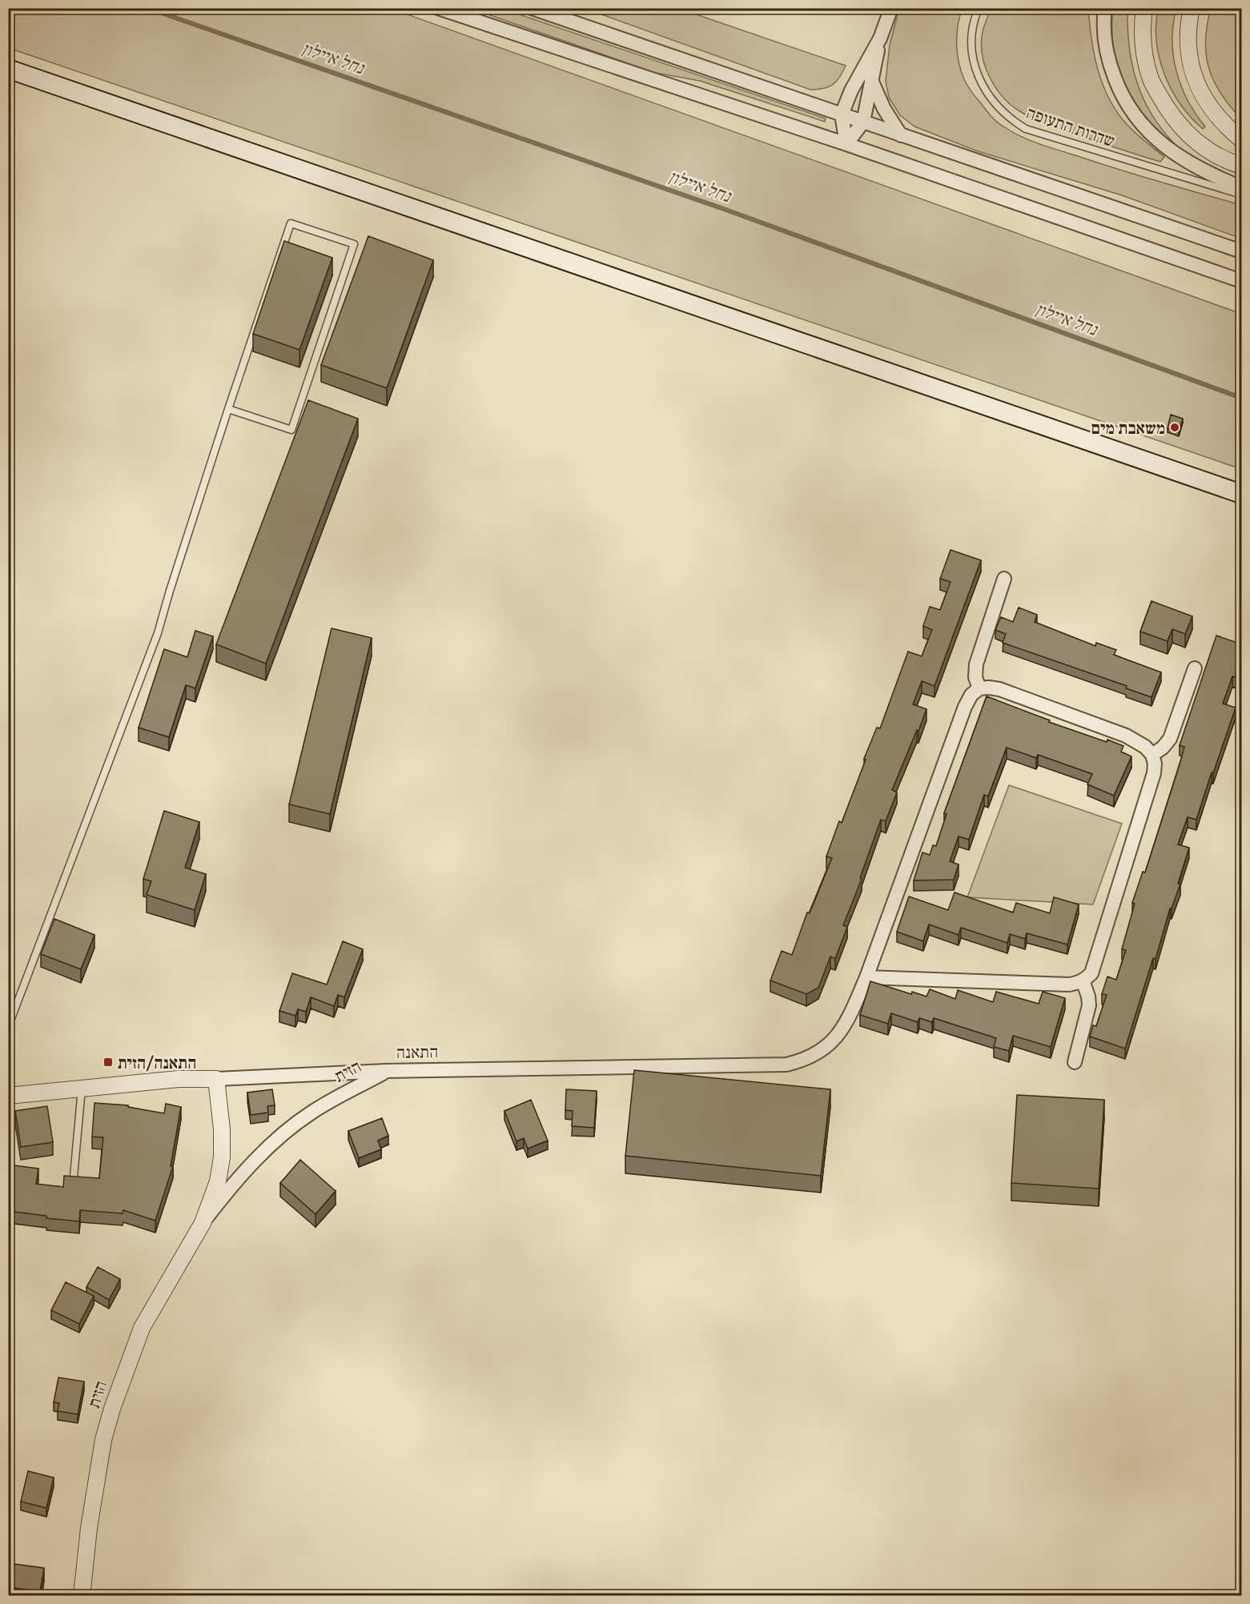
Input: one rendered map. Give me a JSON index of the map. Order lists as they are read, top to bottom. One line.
{"streets":{"street":["התאנה","הזית"],"lane":["שדרות התעופה"]},"crossings":[["התאנה","הזית"]],"water":["נחל איילון"],"places":{"other":["משאבת מים"],"transit":["התאנה/הזית"]}}
